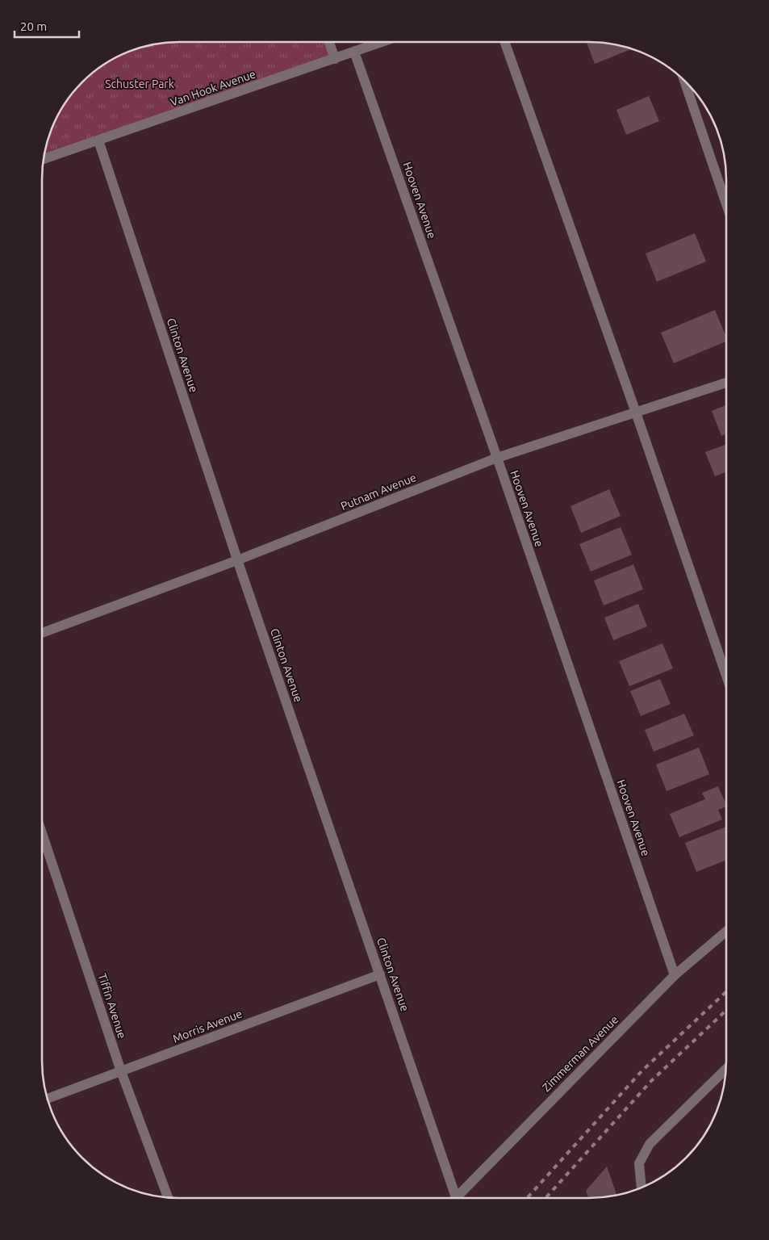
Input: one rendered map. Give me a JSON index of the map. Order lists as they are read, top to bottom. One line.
{"streets":{"street":["Van Hook Avenue","Hooven Avenue","Clinton Avenue","Putnam Avenue","Tiffin Avenue","Morris Avenue","Zimmerman Avenue"]},"crossings":[["Van Hook Avenue","Hooven Avenue"],["Van Hook Avenue","Clinton Avenue"],["Hooven Avenue","Putnam Avenue"],["Hooven Avenue","Zimmerman Avenue"],["Clinton Avenue","Putnam Avenue"],["Clinton Avenue","Morris Avenue"],["Tiffin Avenue","Morris Avenue"]],"parks":["Schuster Park"],"scale_bar":"20 m"}
